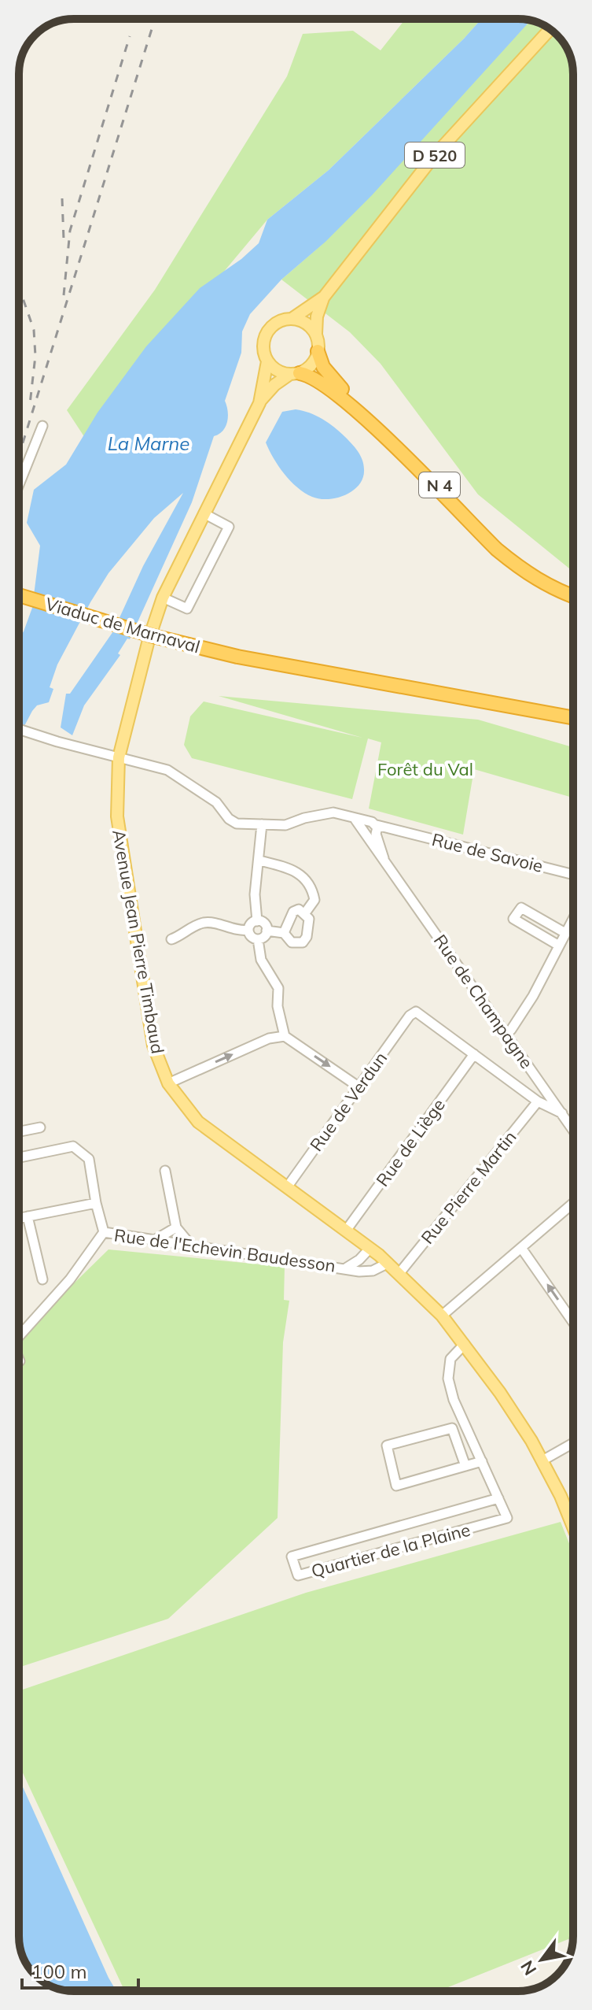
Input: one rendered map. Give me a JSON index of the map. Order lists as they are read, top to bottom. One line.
{"streets":{"highway":["N 4","Viaduc de Marnaval"],"main road":["D 520","Avenue Jean Pierre Timbaud"],"street":["Rue de Savoie","Rue de Champagne","Rue de Verdun","Rue de Liège","Rue Pierre Martin","Rue de l'Echevin Baudesson","Quartier de la Plaine"]},"crossings":[["D 520","N 4"],["Rue de Savoie","Avenue Jean Pierre Timbaud"],["Rue de Savoie","Rue de Champagne"],["Avenue Jean Pierre Timbaud","Rue de Verdun"],["Avenue Jean Pierre Timbaud","Rue de Liège"],["Avenue Jean Pierre Timbaud","Rue Pierre Martin"],["Avenue Jean Pierre Timbaud","Rue de l'Echevin Baudesson"],["Rue de Verdun","Rue de Liège"]],"water":["La Marne"],"parks":["Forêt du Val"],"scale_bar":"100 m","north":"bottom left"}
